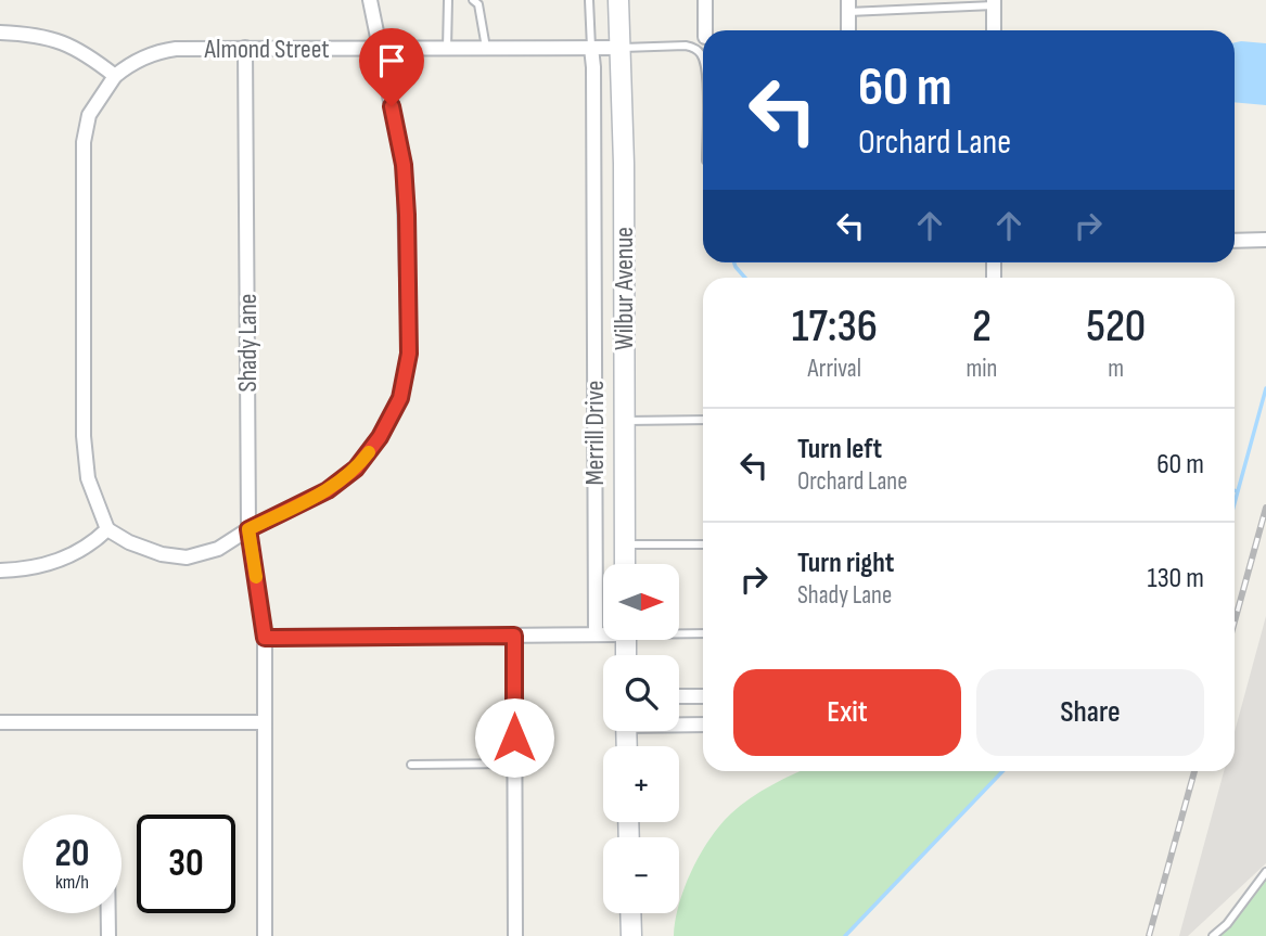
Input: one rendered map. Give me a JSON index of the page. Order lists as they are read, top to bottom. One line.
{"streets":{"main road":["Wilbur Avenue"],"street":["Almond Street","Shady Lane","Merrill Drive"]},"crossings":[["Almond Street","Wilbur Avenue"],["Almond Street","Shady Lane"],["Almond Street","Merrill Drive"]],"north":"right","page":{"turn":["60 m","Orchard Lane"],"eta":["17:36","Arrival","2","min","520","m"],"list":[{"name":"Turn left","note":"Orchard Lane","value":"60 m"},{"name":"Turn right","note":"Shady Lane","value":"130 m"}],"map_buttons":["+","−"],"buttons":["Exit","Share"],"speed":"20 km/h","limit":"30"}}
